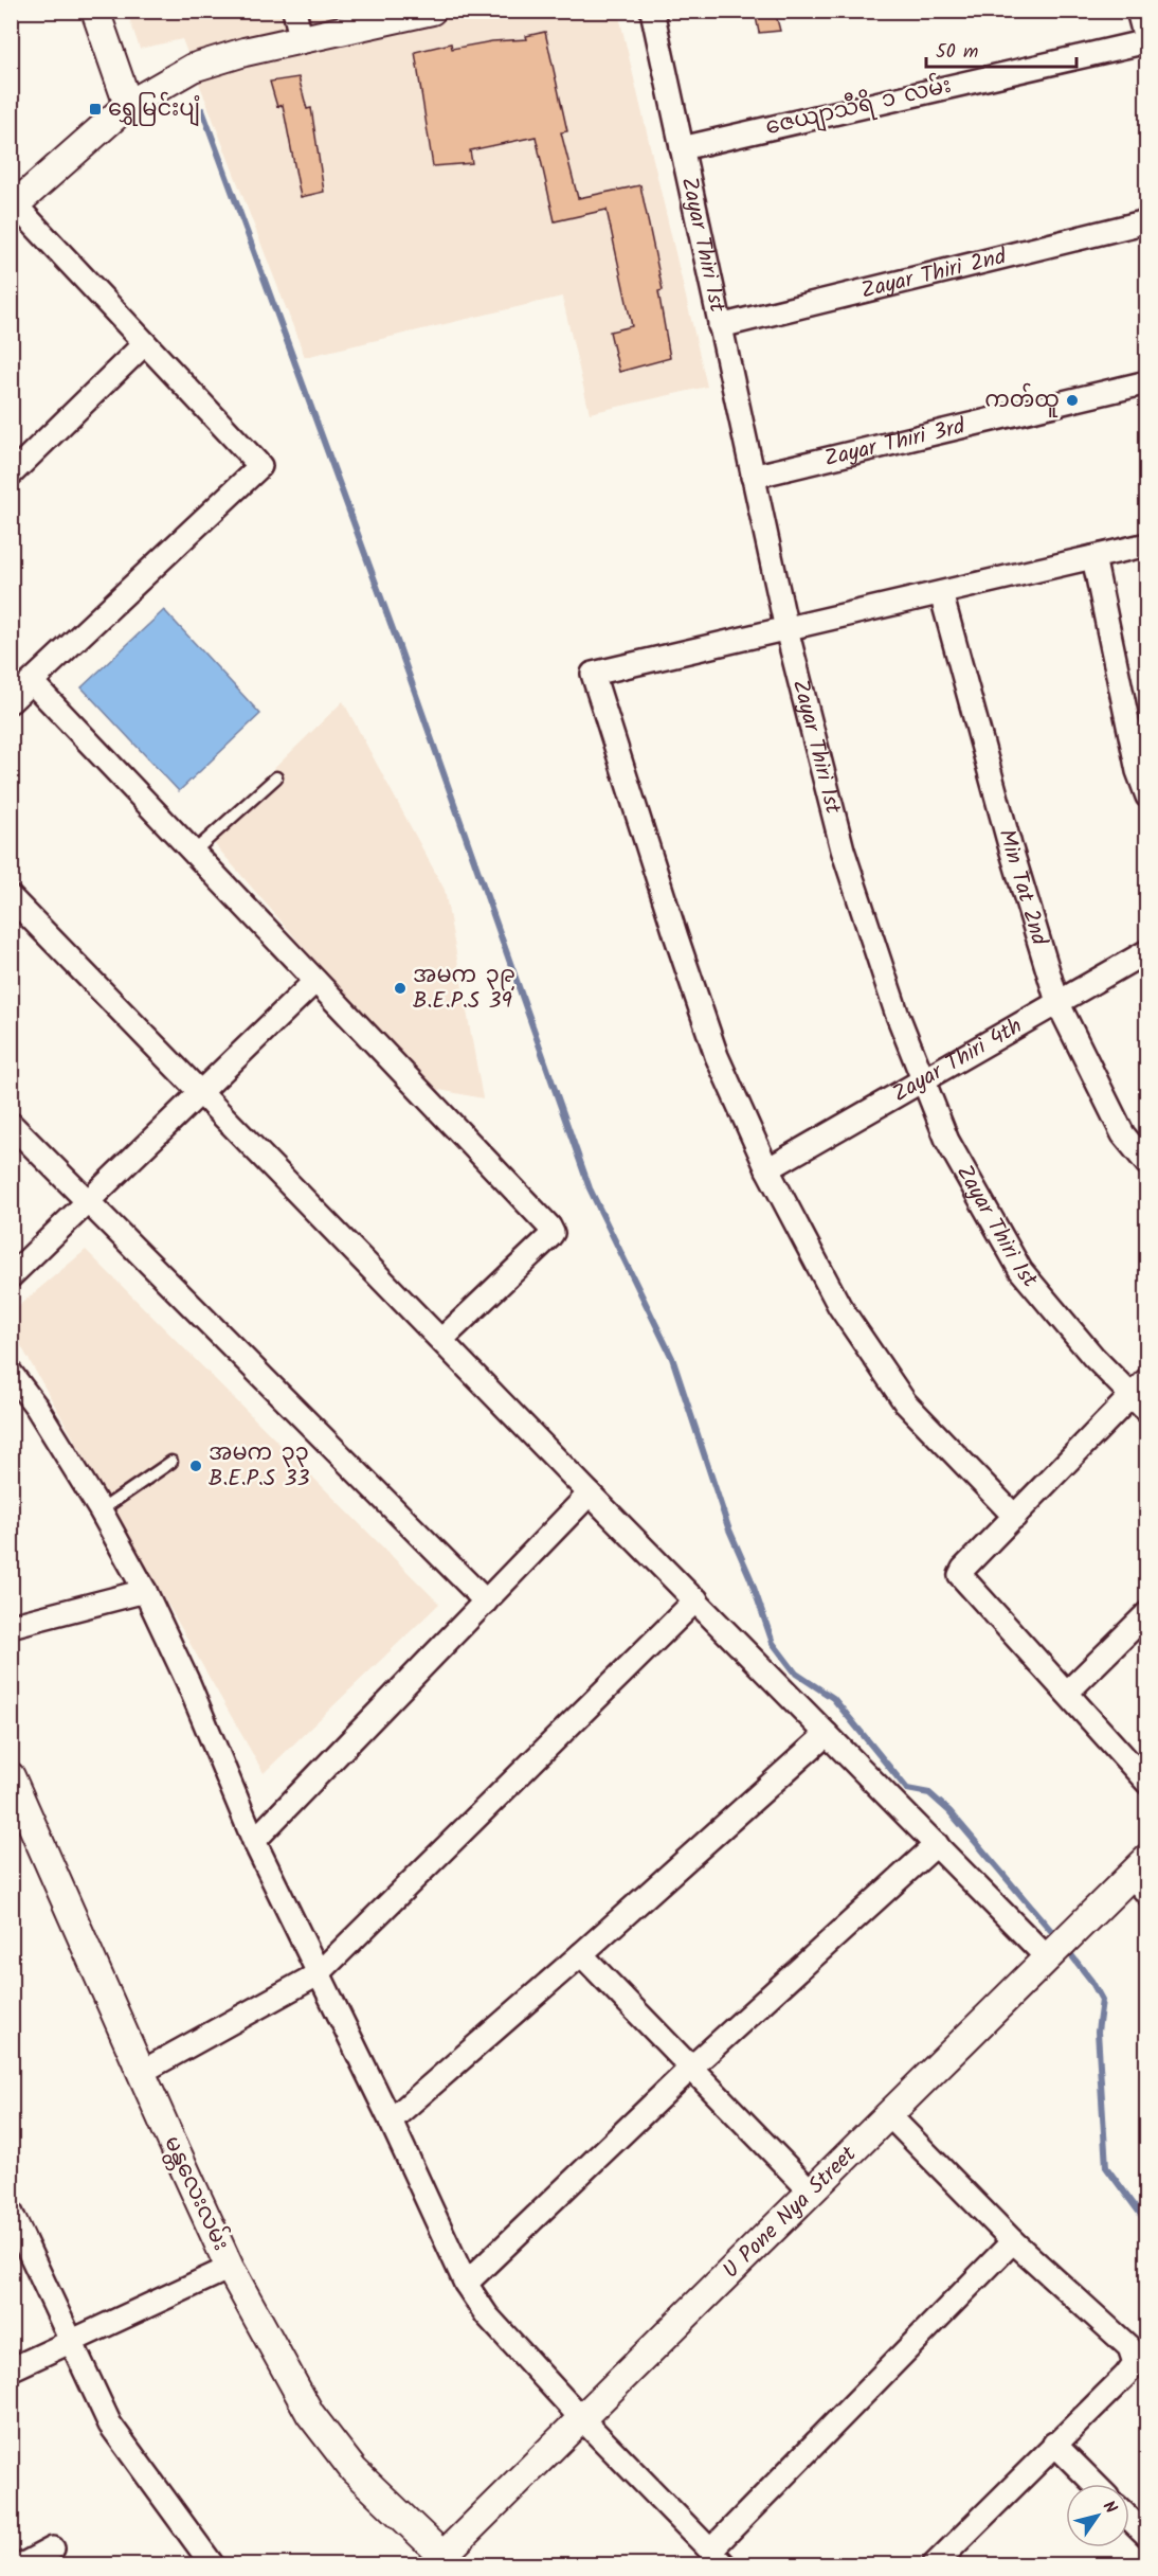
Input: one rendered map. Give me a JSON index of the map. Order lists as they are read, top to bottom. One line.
{"streets":{"street":["ဇေယျာသီရိ ၁ လမ်း","Zayar Thiri 1st","Zayar Thiri 2nd","Zayar Thiri 3rd","Min Tat 2nd","Zayar Thiri 4th","မန္တလေးလမ်း","U Pone Nya Street"]},"crossings":[["ဇေယျာသီရိ ၁ လမ်း","Zayar Thiri 1st"],["Zayar Thiri 1st","Zayar Thiri 2nd"],["Zayar Thiri 1st","Zayar Thiri 3rd"],["Zayar Thiri 1st","Zayar Thiri 4th"],["Min Tat 2nd","Zayar Thiri 4th"],["မန္တလေးလမ်း","U Pone Nya Street"]],"places":{"transit":["ရွှေမြင်းပျံ"],"other":["ကတ်ထူ","အမက ၃၉ B.E.P.S 39","အမက ၃၃ B.E.P.S 33"]},"scale_bar":"50 m","north":"top right"}
